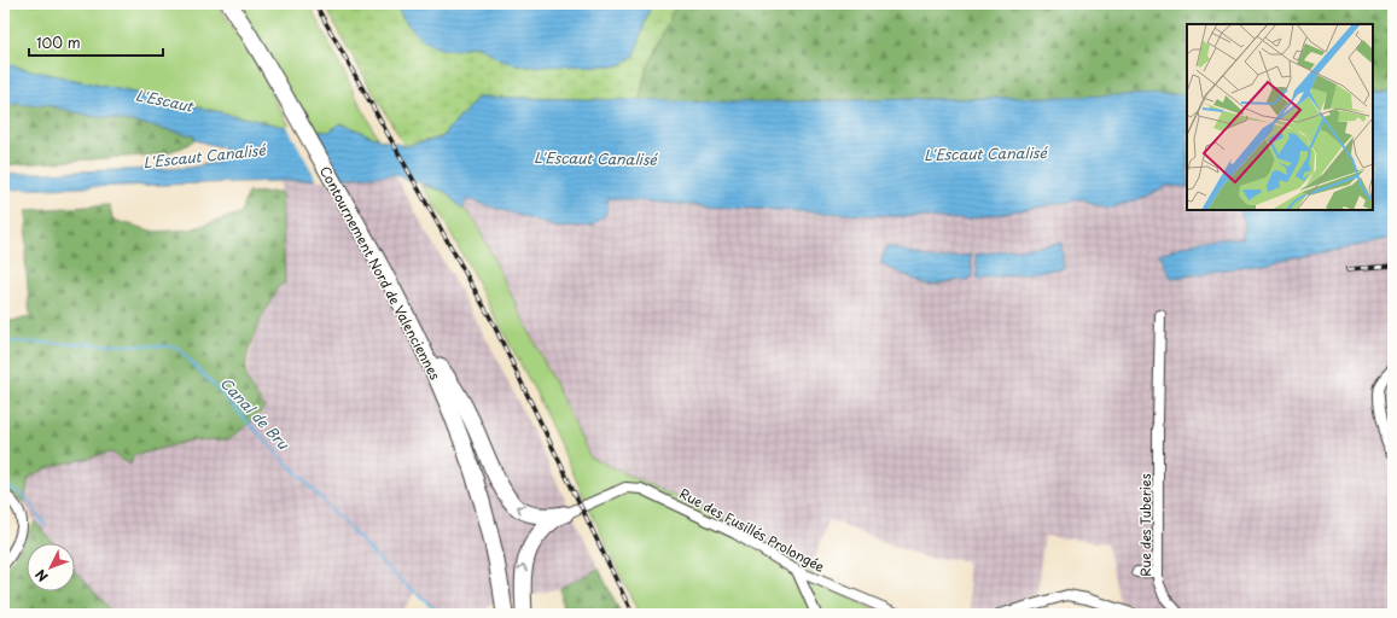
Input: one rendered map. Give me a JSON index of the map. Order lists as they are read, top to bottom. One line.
{"streets":{"main road":["Contournement Nord de Valenciennes"],"street":["Rue des Tuberies","Rue des Fusillés Prolongée"]},"water":["L'Escaut","L'Escaut Canalisé","Canal de Bru"],"scale_bar":"100 m","north":"bottom left"}
